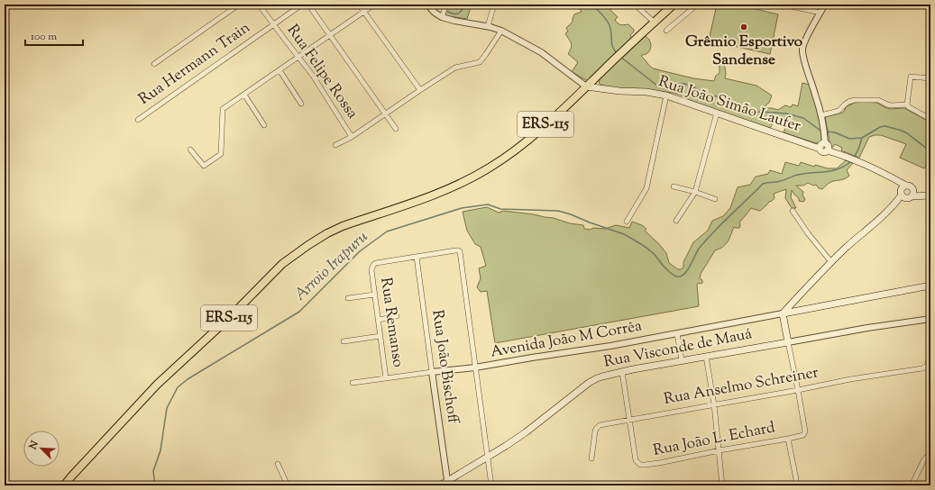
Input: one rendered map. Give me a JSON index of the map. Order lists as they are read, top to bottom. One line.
{"streets":{"main road":["Rua João Simão Laufer","ERS-115","Rua Visconde de Mauá"],"street":["Rua Hermann Train","Rua Felipe Rossa","Rua Remanso","Avenida João M Corrêa","Rua João Bischoff","Rua Anselmo Schreiner","Rua João L. Echard"]},"crossings":[["Rua Hermann Train","Rua Felipe Rossa"],["Rua João Simão Laufer","ERS-115"],["Rua Remanso","Avenida João M Corrêa"],["Rua Remanso","Rua João Bischoff"],["Avenida João M Corrêa","Rua João Bischoff"],["Rua Visconde de Mauá","Rua João Bischoff"],["Rua Anselmo Schreiner","Rua João L. Echard"]],"water":["Arroio Irapuru"],"places":["Grêmio Esportivo Sandense"],"scale_bar":"100 m","north":"top left"}
